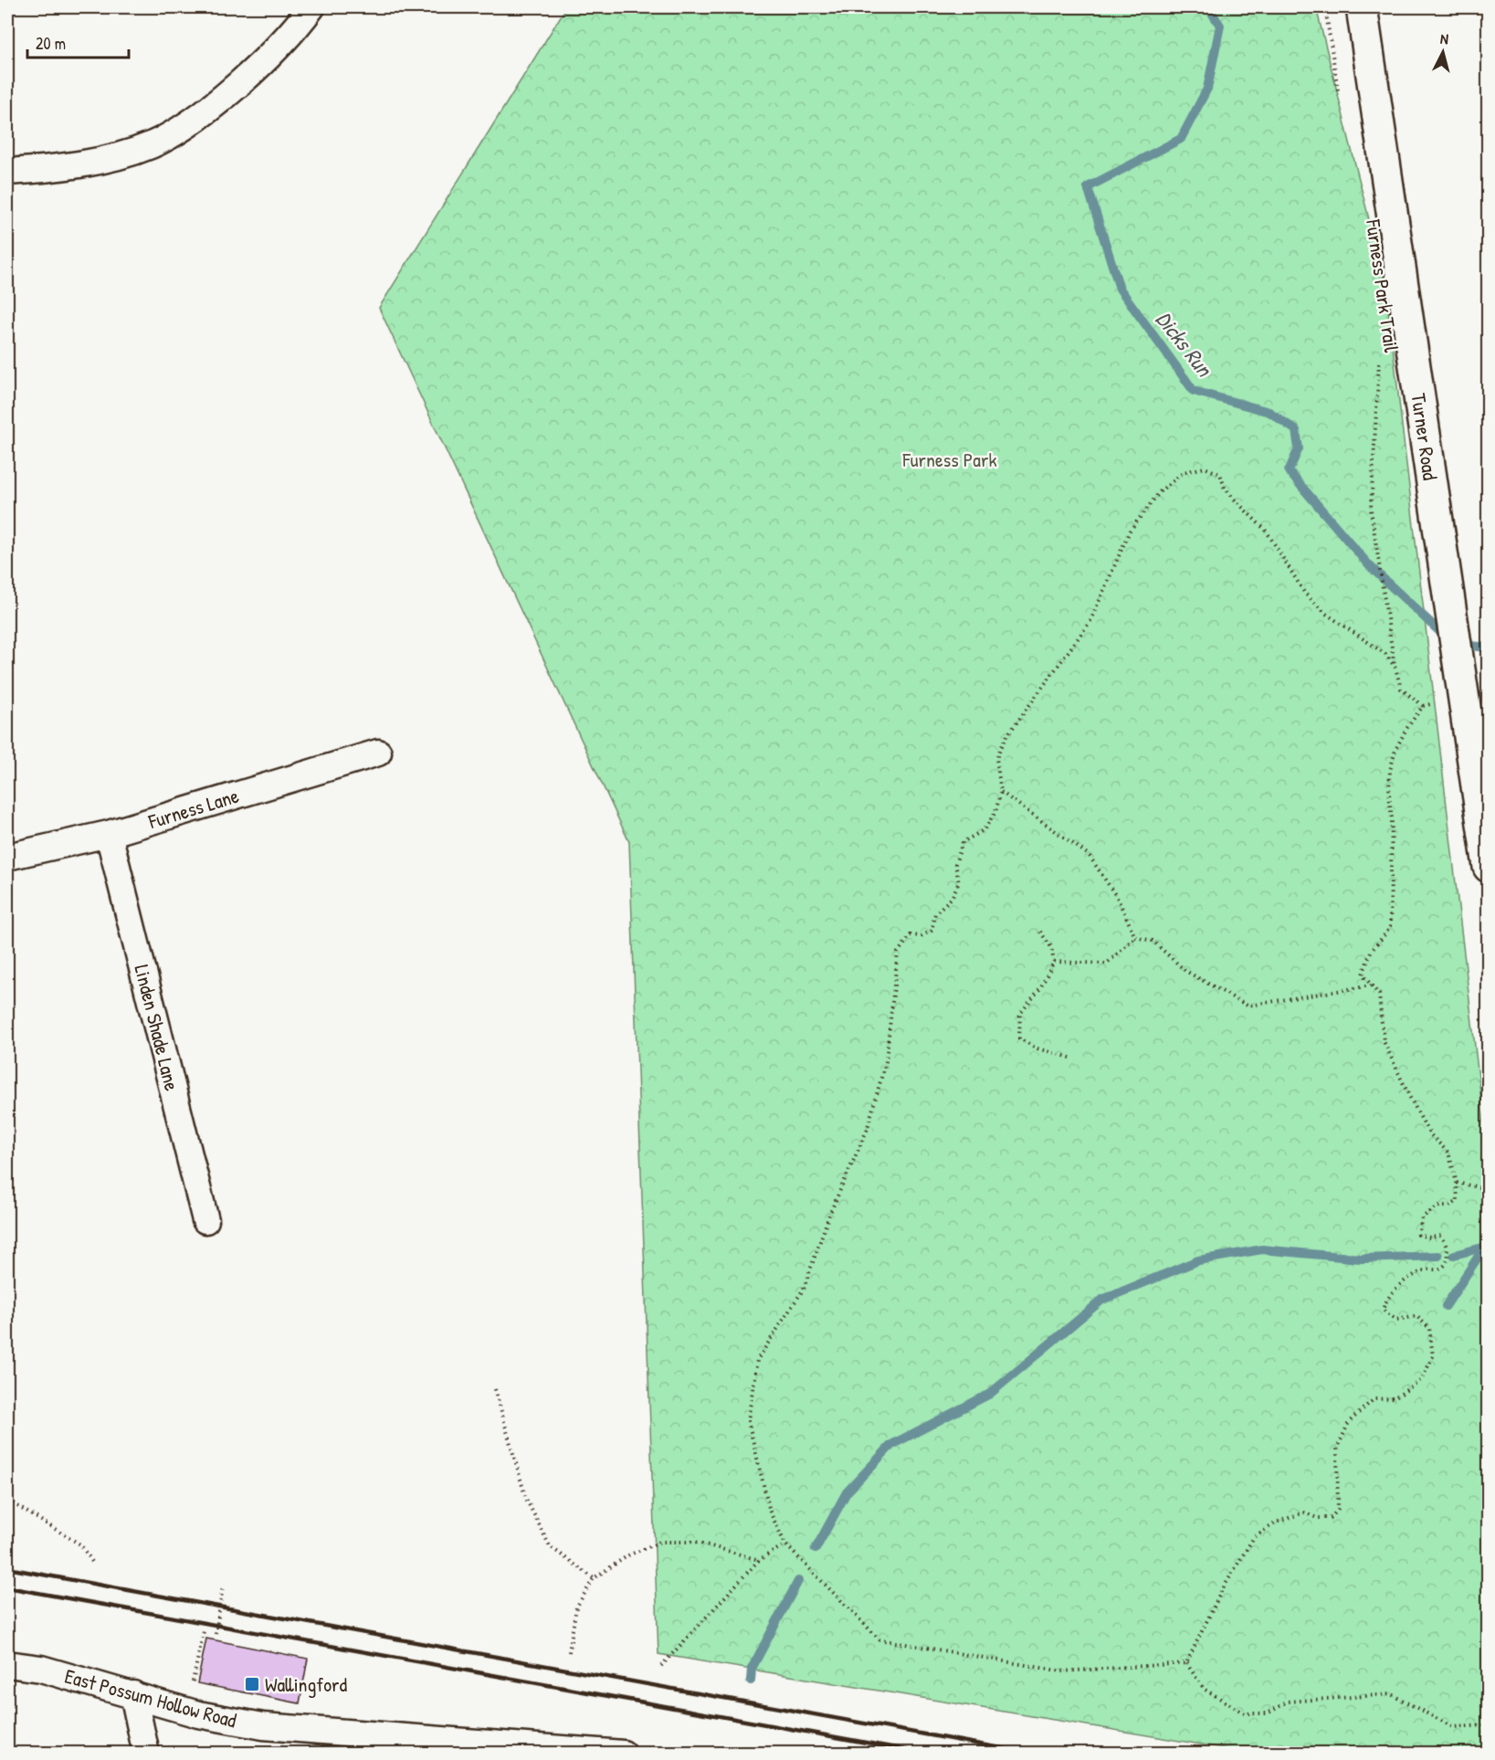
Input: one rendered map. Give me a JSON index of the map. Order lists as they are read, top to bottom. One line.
{"streets":{"street":["Turner Road","Furness Lane","Linden Shade Lane","East Possum Hollow Road"],"path":["Furness Park Trail"]},"crossings":[["Furness Lane","Linden Shade Lane"]],"water":["Dicks Run"],"parks":["Furness Park"],"places":{"transit":["Wallingford"]},"scale_bar":"20 m","north":"top"}
